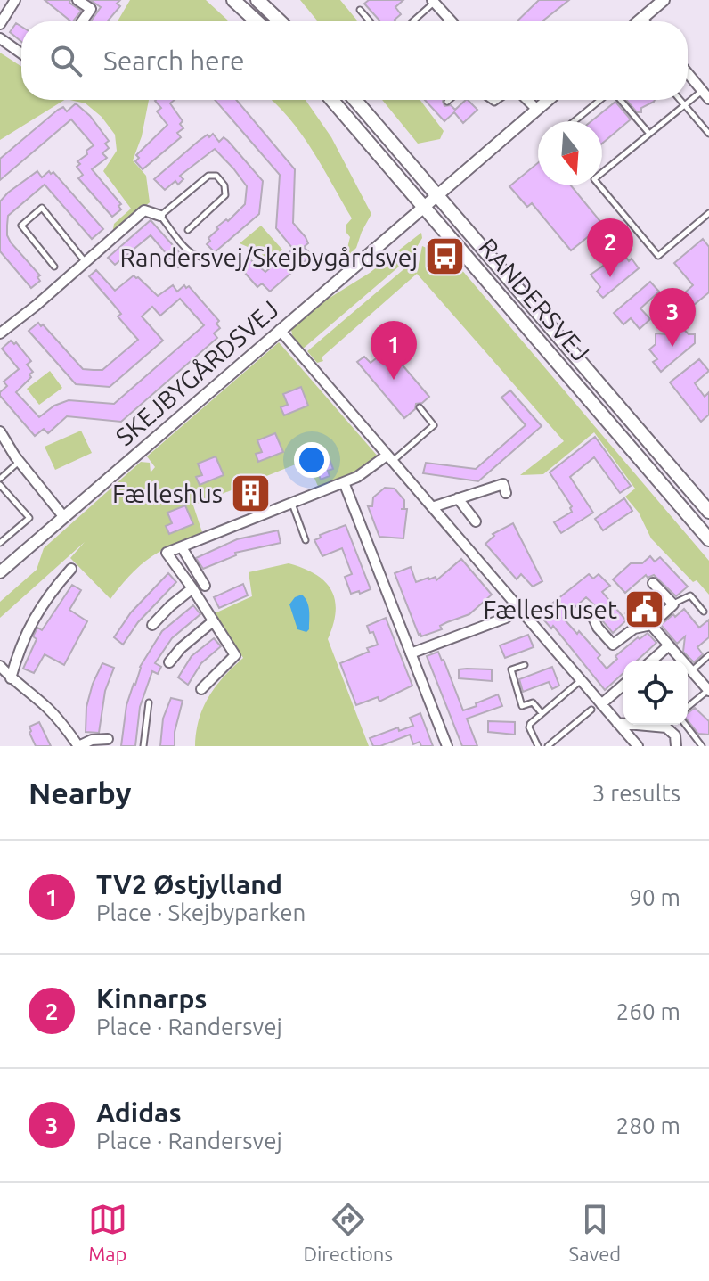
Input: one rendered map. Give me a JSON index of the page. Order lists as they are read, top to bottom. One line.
{"streets":{"main road":["RANDERSVEJ"],"street":["SKEJBYGÅRDSVEJ"]},"crossings":[["RANDERSVEJ","SKEJBYGÅRDSVEJ"]],"places":{"bus stop":["Randersvej/Skejbygårdsvej"],"building":["Fælleshus"],"public building":["Fælleshuset"]},"north":"bottom","page":{"search":"Search here","pins":["2","3","1"],"heading":["Nearby","3 results"],"list":[{"mark":"1","name":"TV2 Østjylland","note":"Place · Skejbyparken","value":"90 m"},{"mark":"2","name":"Kinnarps","note":"Place · Randersvej","value":"260 m"},{"mark":"3","name":"Adidas","note":"Place · Randersvej","value":"280 m"}],"nav":["Map","Directions","Saved"]}}
